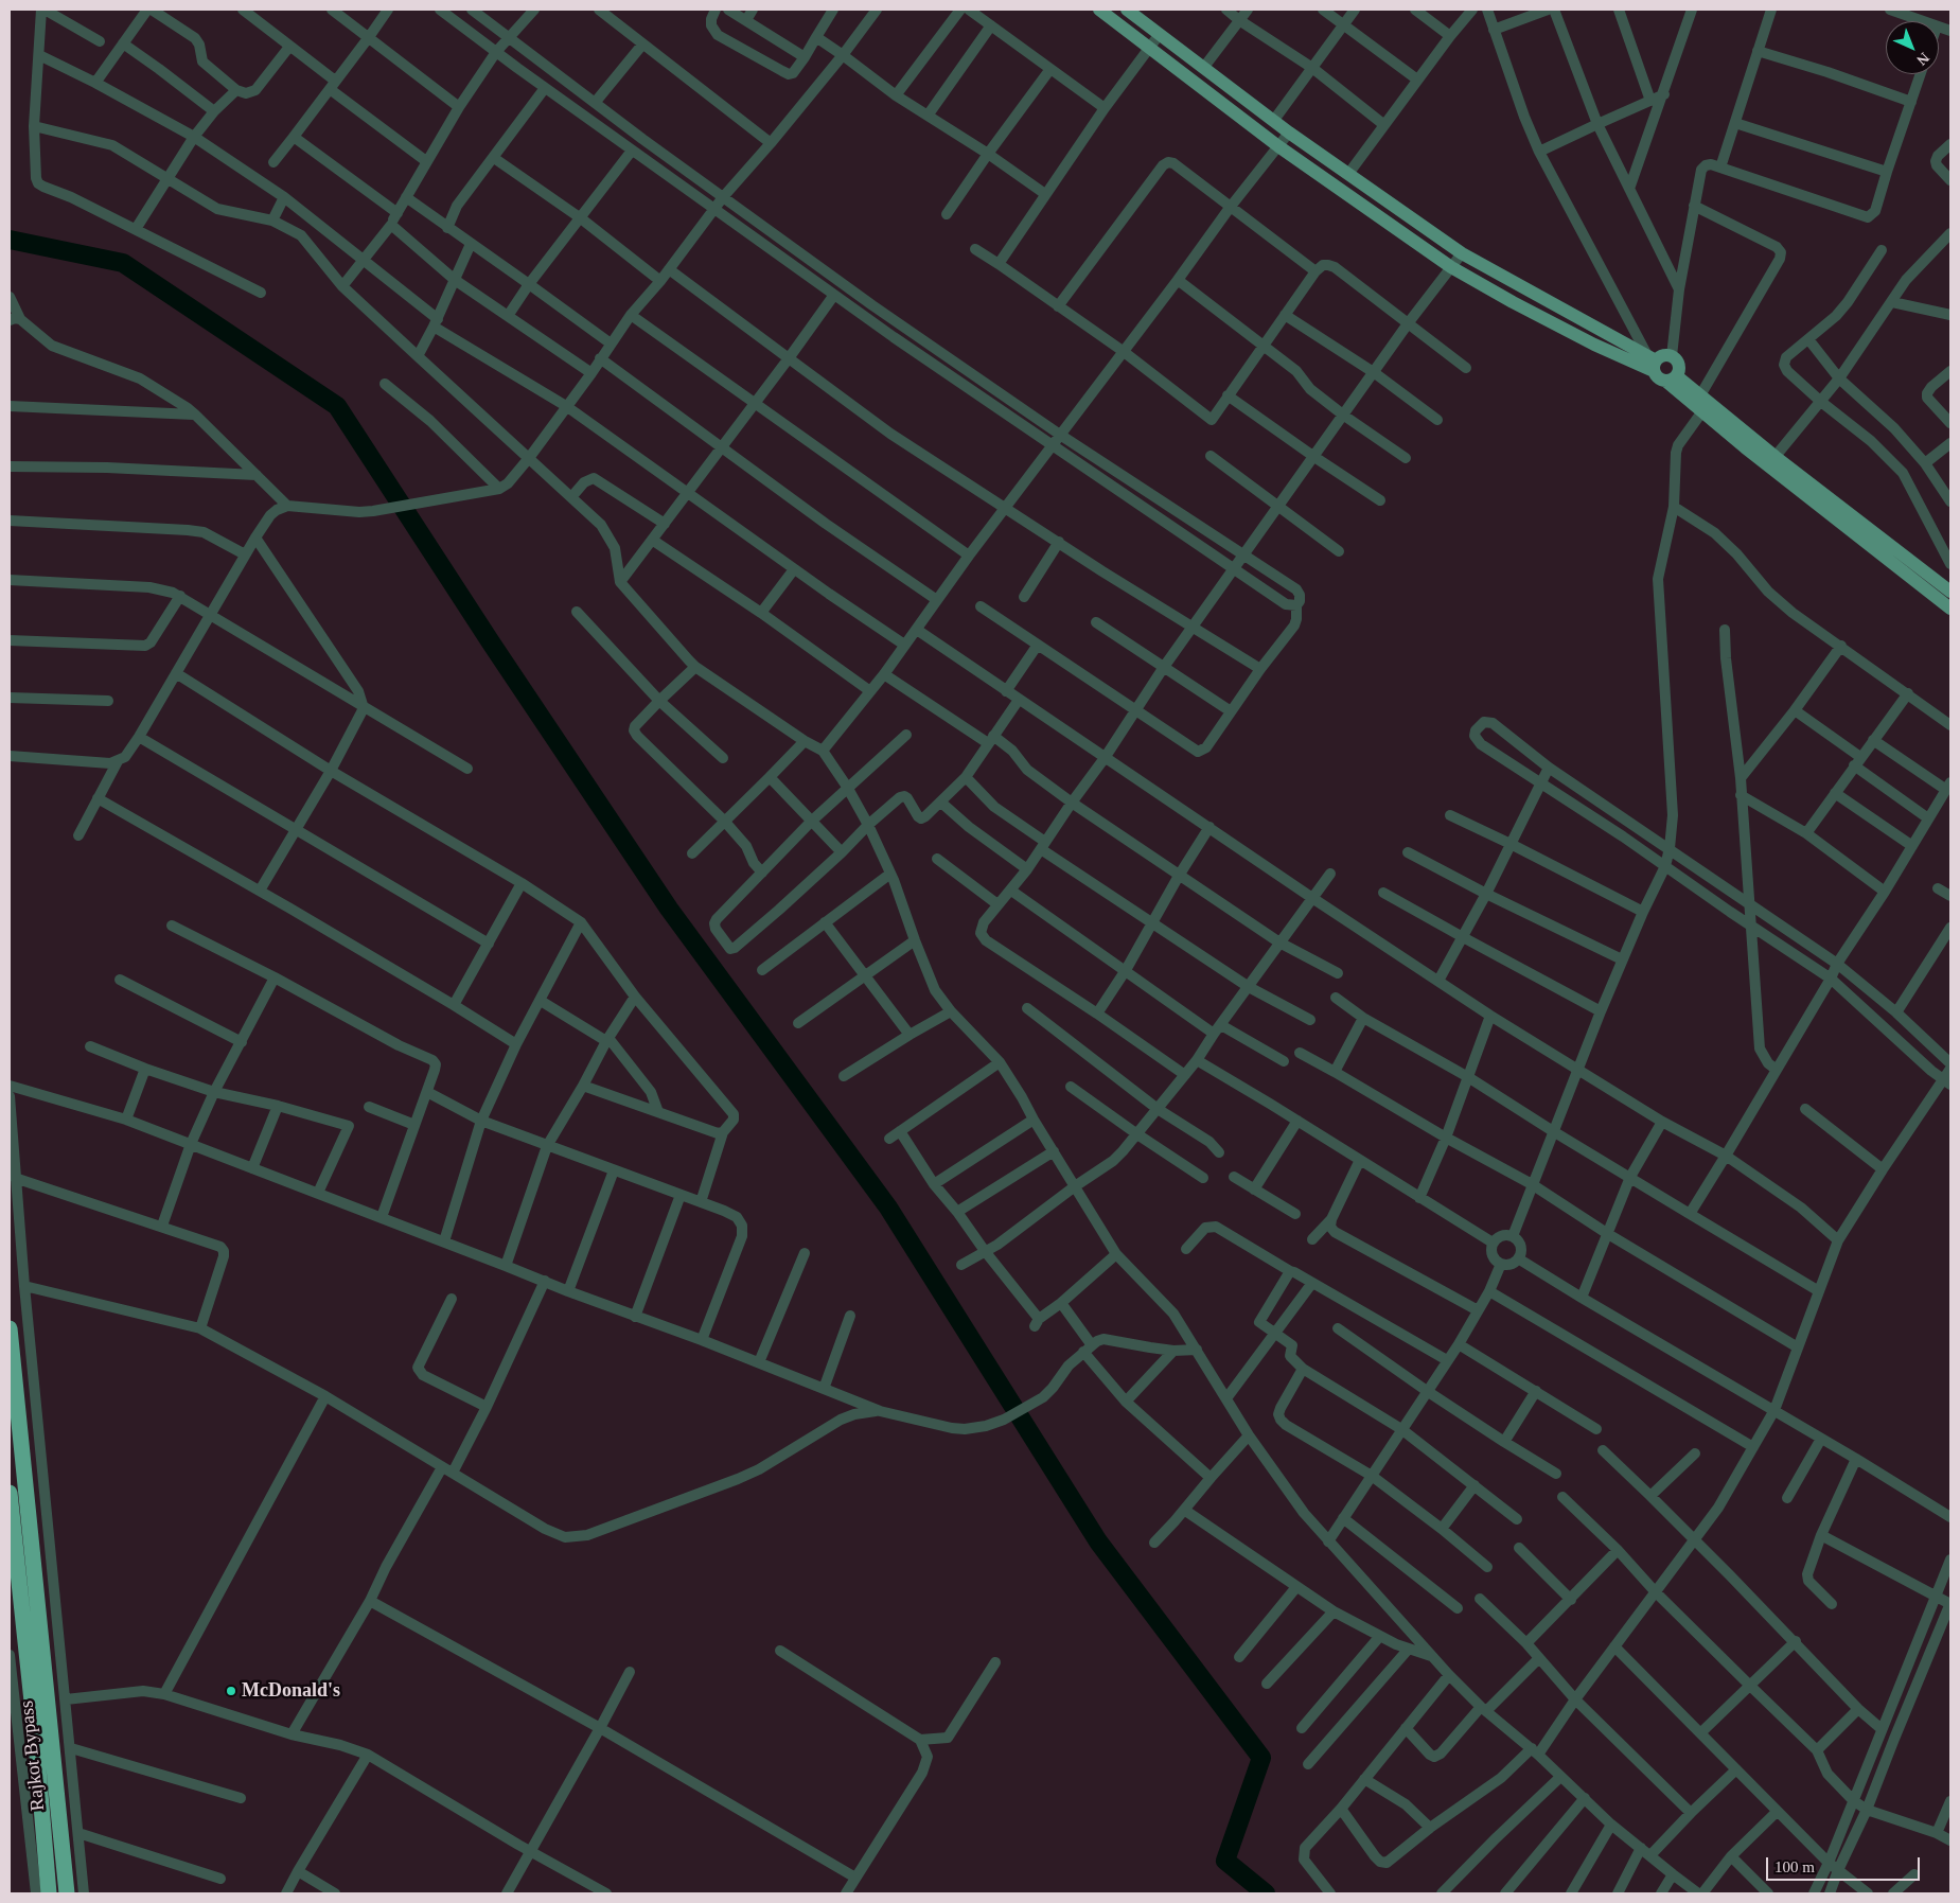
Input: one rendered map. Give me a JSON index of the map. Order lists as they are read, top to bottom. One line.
{"streets":{"highway":["Rajkot Bypass"]},"places":["McDonald's"],"scale_bar":"100 m","north":"bottom right"}
